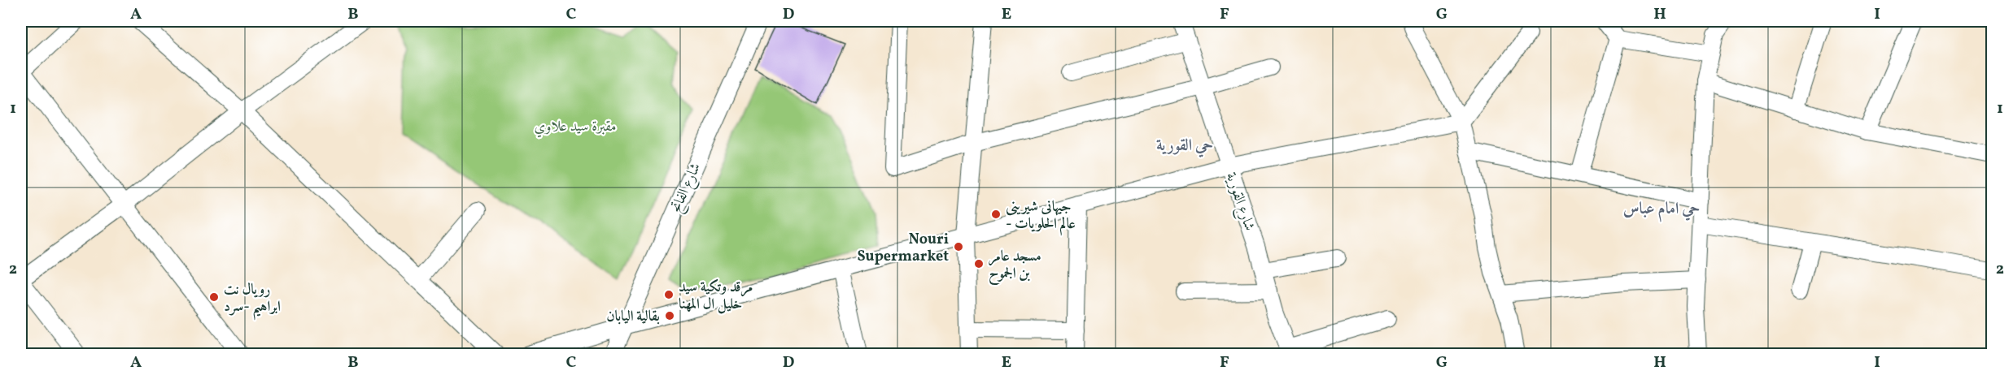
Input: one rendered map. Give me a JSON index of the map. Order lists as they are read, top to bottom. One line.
{"streets":{"street":["شارع الفاتح","شارع القورية"]},"districts":["حي القورية","حي امام عباس"],"parks":["مقبرة سيد علاوي"],"places":["جیهانی شیرینی - عالم الحلويات","Nouri Supermarket","مسجد عامر بن الجموح","مرقد وتكية سيد خليل ال المهنا","رويال نت ابراهيم -سرد","بقالية اليابان"],"grid":{"columns":["A","B","C","D","E","F","G","H","I"],"rows":["1","2"]}}
